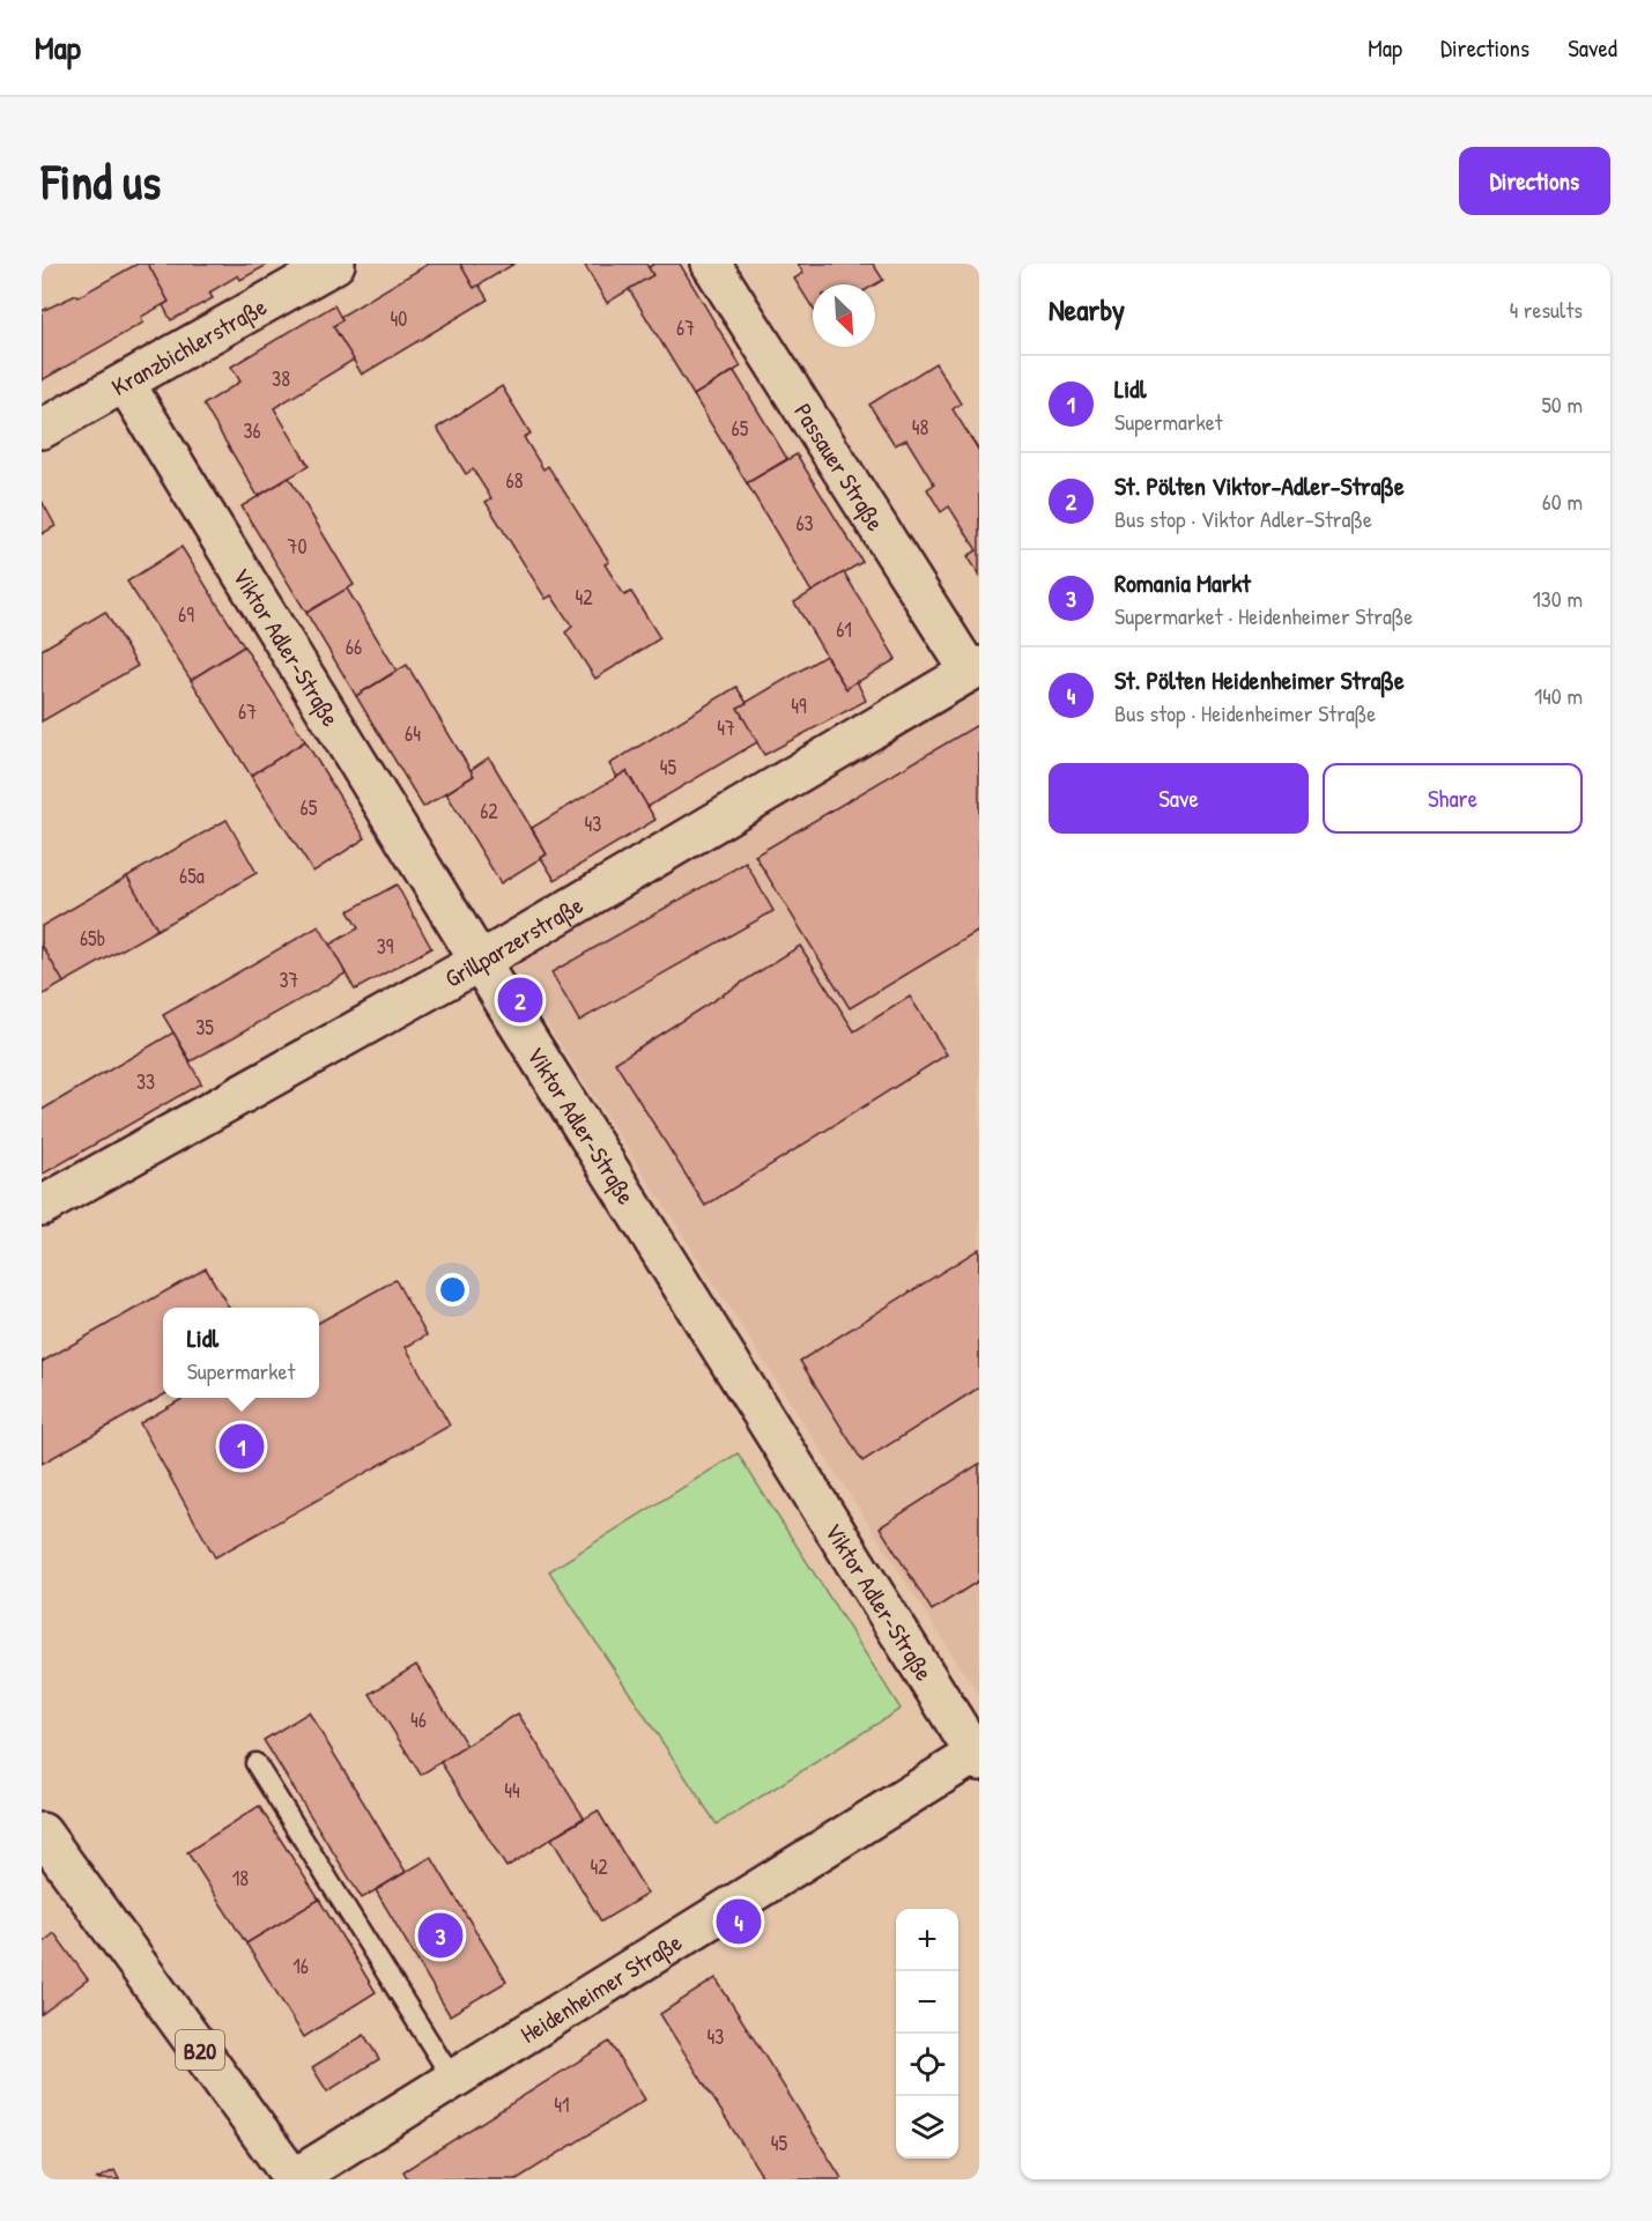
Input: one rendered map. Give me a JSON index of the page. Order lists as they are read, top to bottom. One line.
{"streets":{"street":["Kranzbichlerstraße","Passauer Straße","Viktor Adler-Straße","Grillparzerstraße","Heidenheimer Straße","B20"]},"crossings":[["Kranzbichlerstraße","Viktor Adler-Straße"],["Passauer Straße","Grillparzerstraße"],["Viktor Adler-Straße","Grillparzerstraße"],["Viktor Adler-Straße","Heidenheimer Straße"],["Heidenheimer Straße","B20"]],"house_numbers":["40","67","38","48","65","36","68","63","70","42","69","61","66","49","67","47","64","45","65","62","43","65a","65b","39","37","35","33","46","44","42","18","16","43","41","45"],"north":"bottom right","page":{"header":"Map","nav":["Map","Directions","Saved"],"buttons":["Directions",["Save","Share"]],"title":"Find us","heading":["Nearby","4 results"],"list":[{"mark":"1","name":"Lidl","note":"Supermarket","value":"50 m"},{"mark":"2","name":"St. Pölten Viktor-Adler-Straße","note":"Bus stop · Viktor Adler-Straße","value":"60 m"},{"mark":"3","name":"Romania Markt","note":"Supermarket · Heidenheimer Straße","value":"130 m"},{"mark":"4","name":"St. Pölten Heidenheimer Straße","note":"Bus stop · Heidenheimer Straße","value":"140 m"}],"pins":["2","1","4","3"],"popup":["Lidl","Supermarket"],"map_buttons":["+","−"]}}
